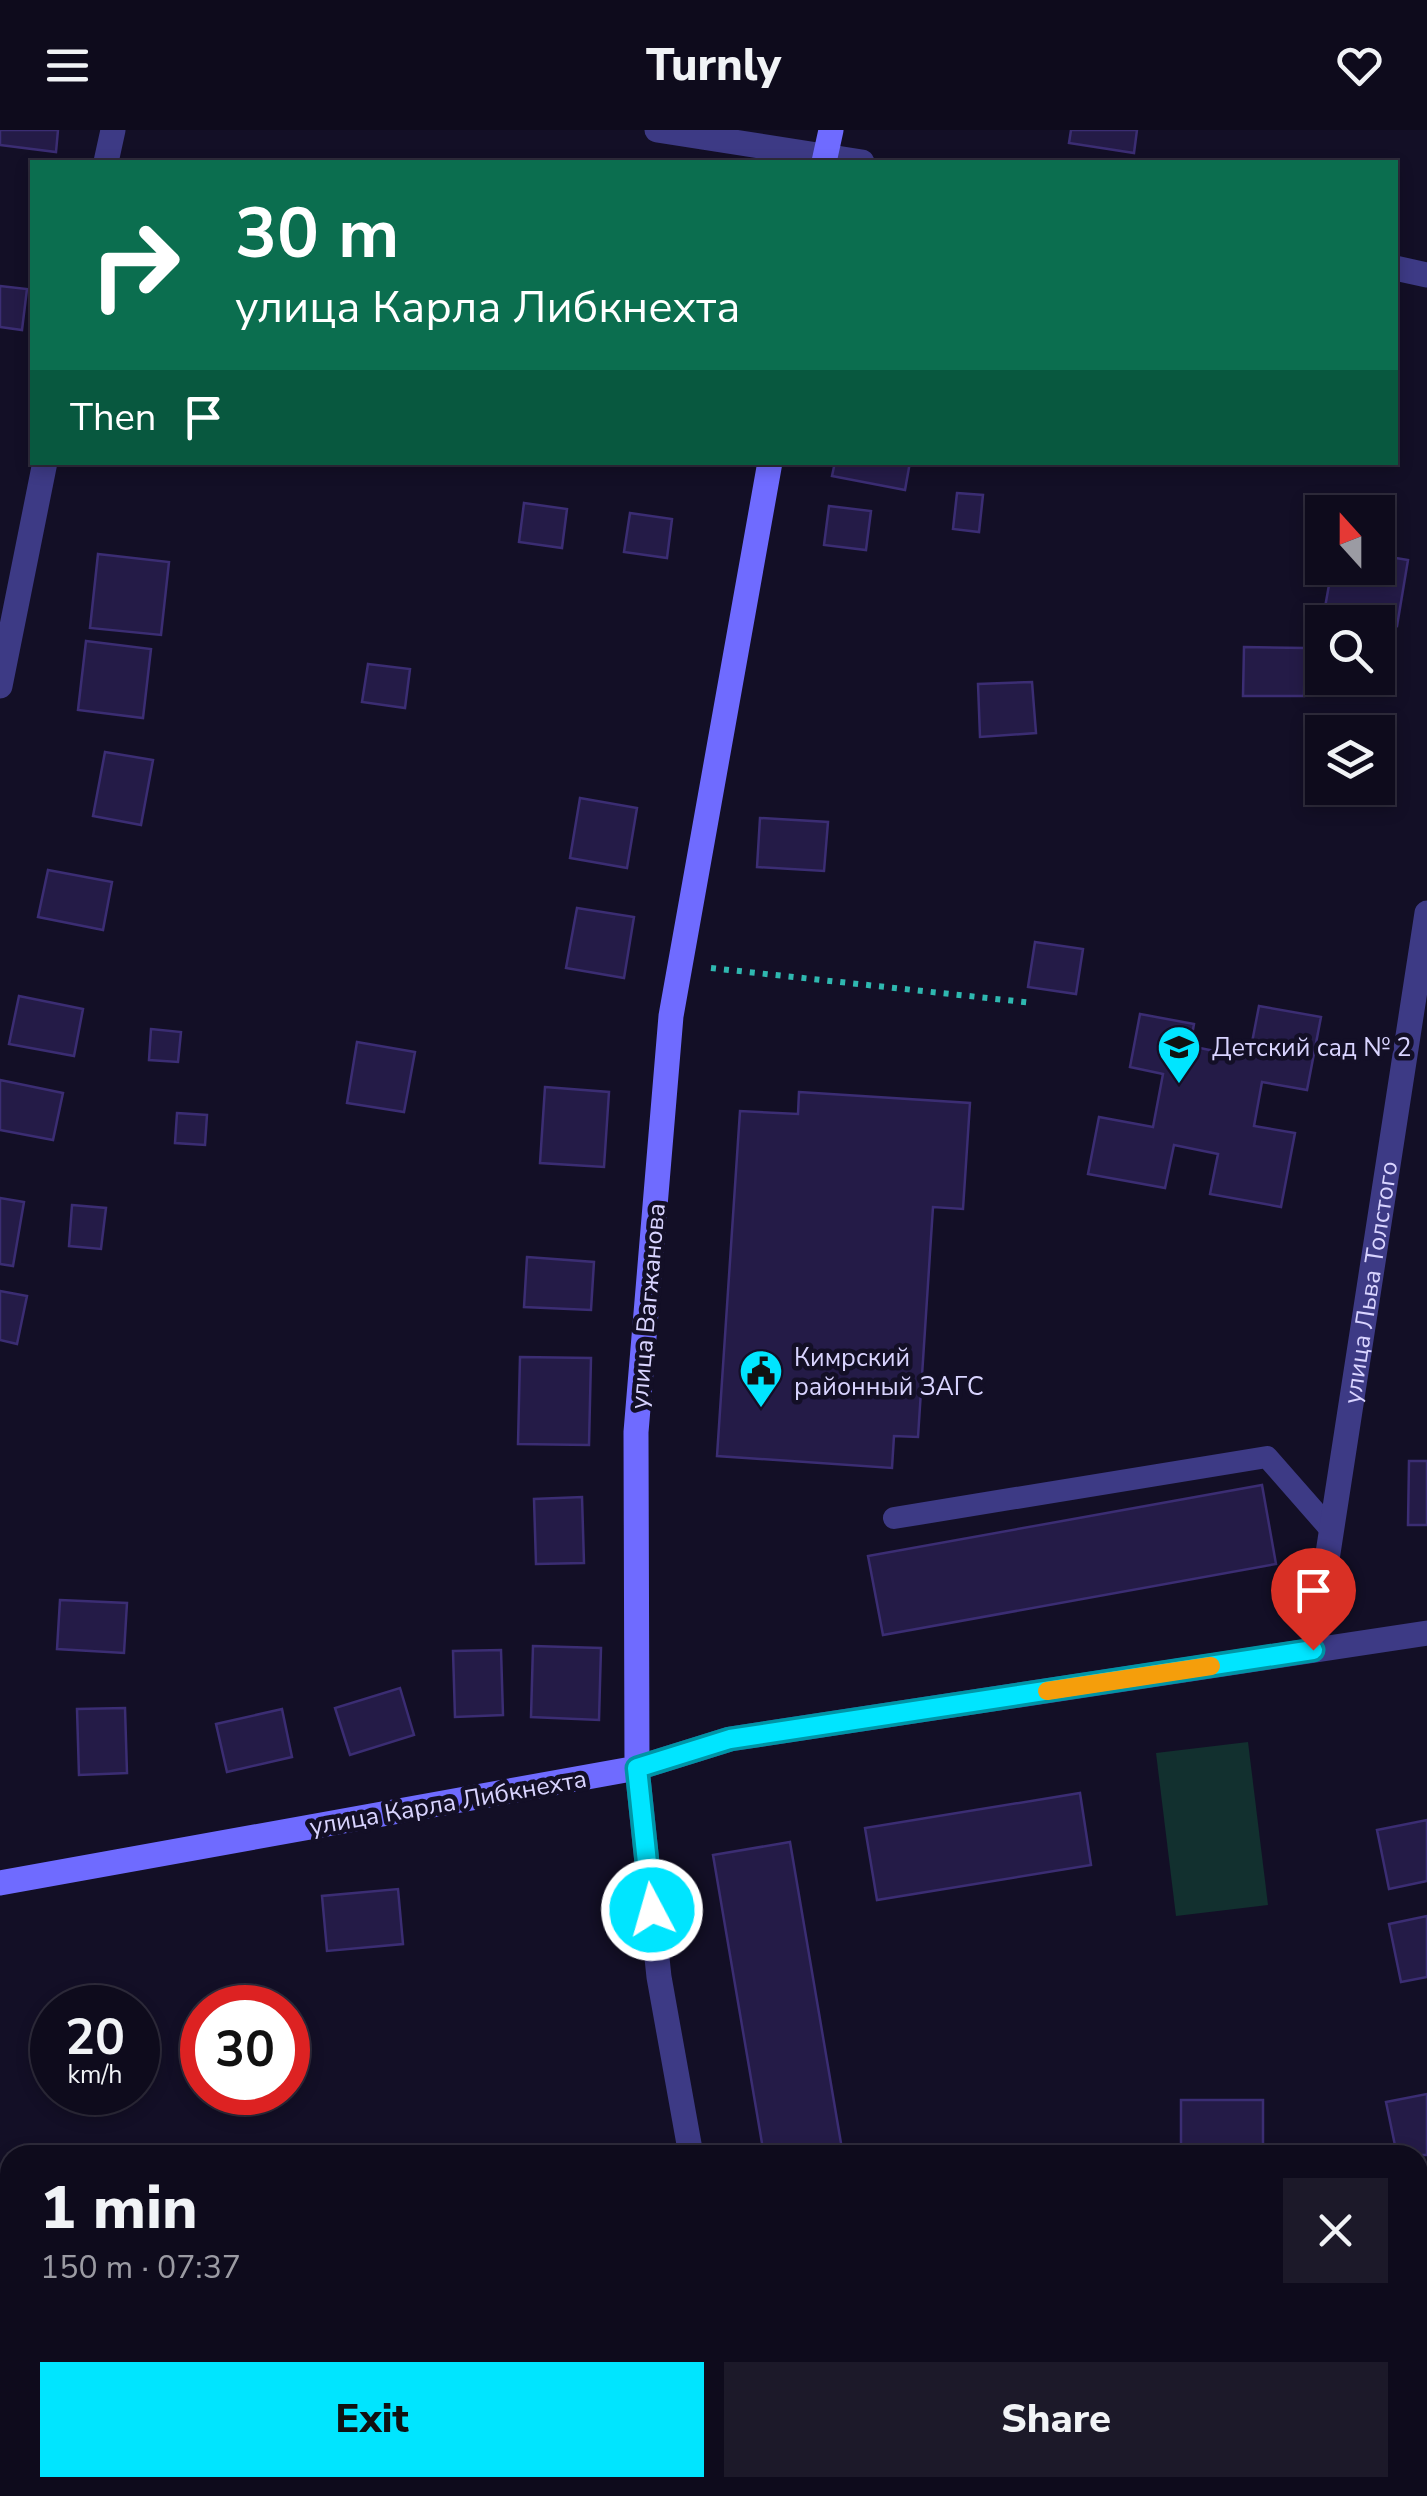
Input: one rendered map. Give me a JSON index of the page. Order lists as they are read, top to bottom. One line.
{"streets":{"street":["улица Льва Толстого","улица Вагжанова","улица Карла Либкнехта"]},"crossings":[["улица Льва Толстого","улица Карла Либкнехта"],["улица Вагжанова","улица Карла Либкнехта"]],"places":{"school or university":["Детский сад № 2"],"public building":["Кимрский районный ЗАГС"]},"north":"top","page":{"header":"Turnly","turn":["30 m","улица Карла Либкнехта"],"then":"Then","speed":"20 km/h","limit":"30","heading":["1 min","150 m · 07:37"],"buttons":["Exit","Share"]}}
